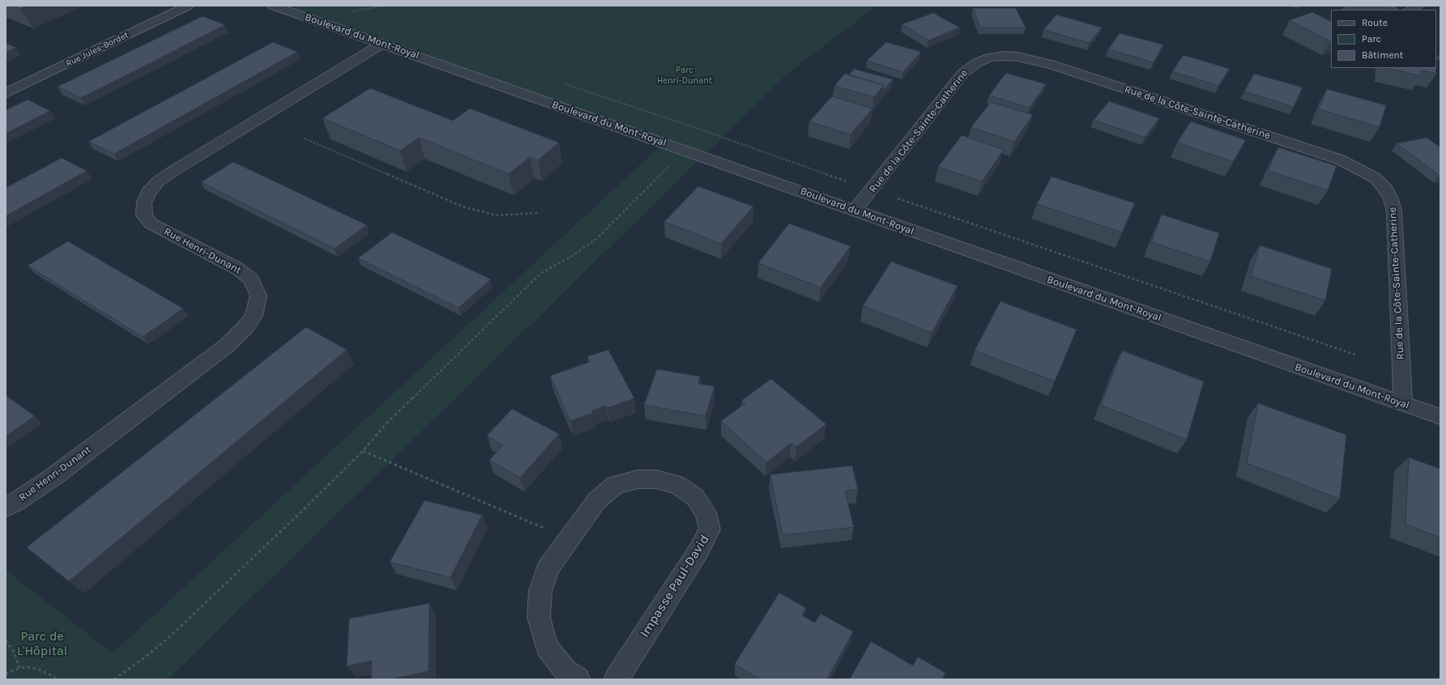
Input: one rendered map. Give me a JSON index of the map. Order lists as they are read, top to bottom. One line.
{"streets":{"street":["Boulevard du Mont-Royal","Rue Jules-Bordet","Rue de la Côte-Sainte-Catherine","Rue Henri-Dunant","Impasse Paul-David"]},"crossings":[["Boulevard du Mont-Royal","Rue de la Côte-Sainte-Catherine"],["Boulevard du Mont-Royal","Rue Henri-Dunant"]],"parks":["Parc Henri-Dunant","Parc de L'Hôpital"],"legend":["Route","Parc","Bâtiment"]}
